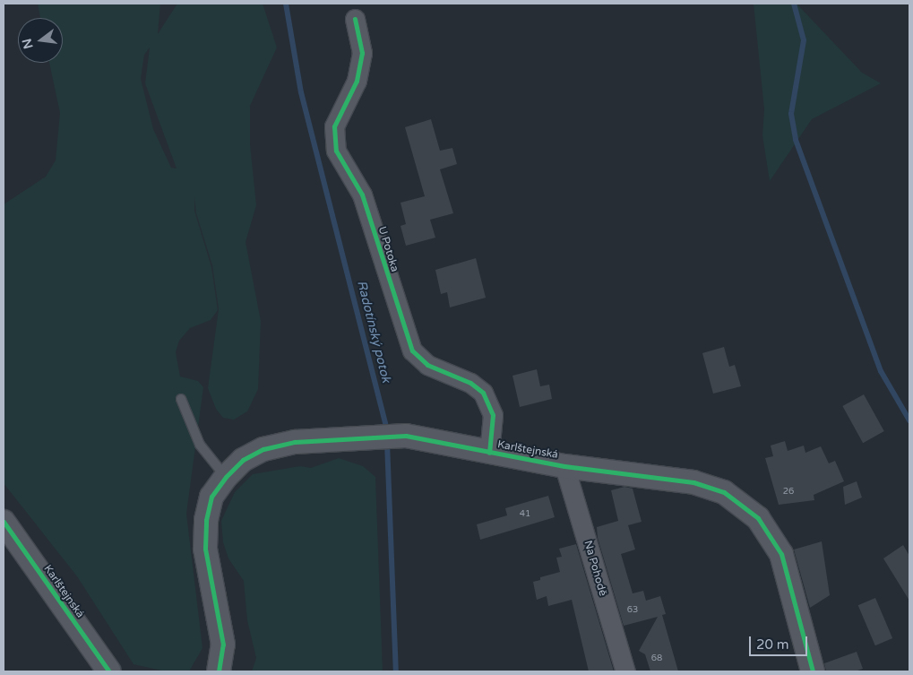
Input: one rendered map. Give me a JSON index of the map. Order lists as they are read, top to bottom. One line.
{"streets":{"street":["U Potoka","Karlštejnská","Na Pohodě"]},"crossings":[["U Potoka","Karlštejnská"],["Karlštejnská","Na Pohodě"]],"water":["Radotínský potok"],"house_numbers":["26","41","63","68"],"scale_bar":"20 m","north":"left"}
